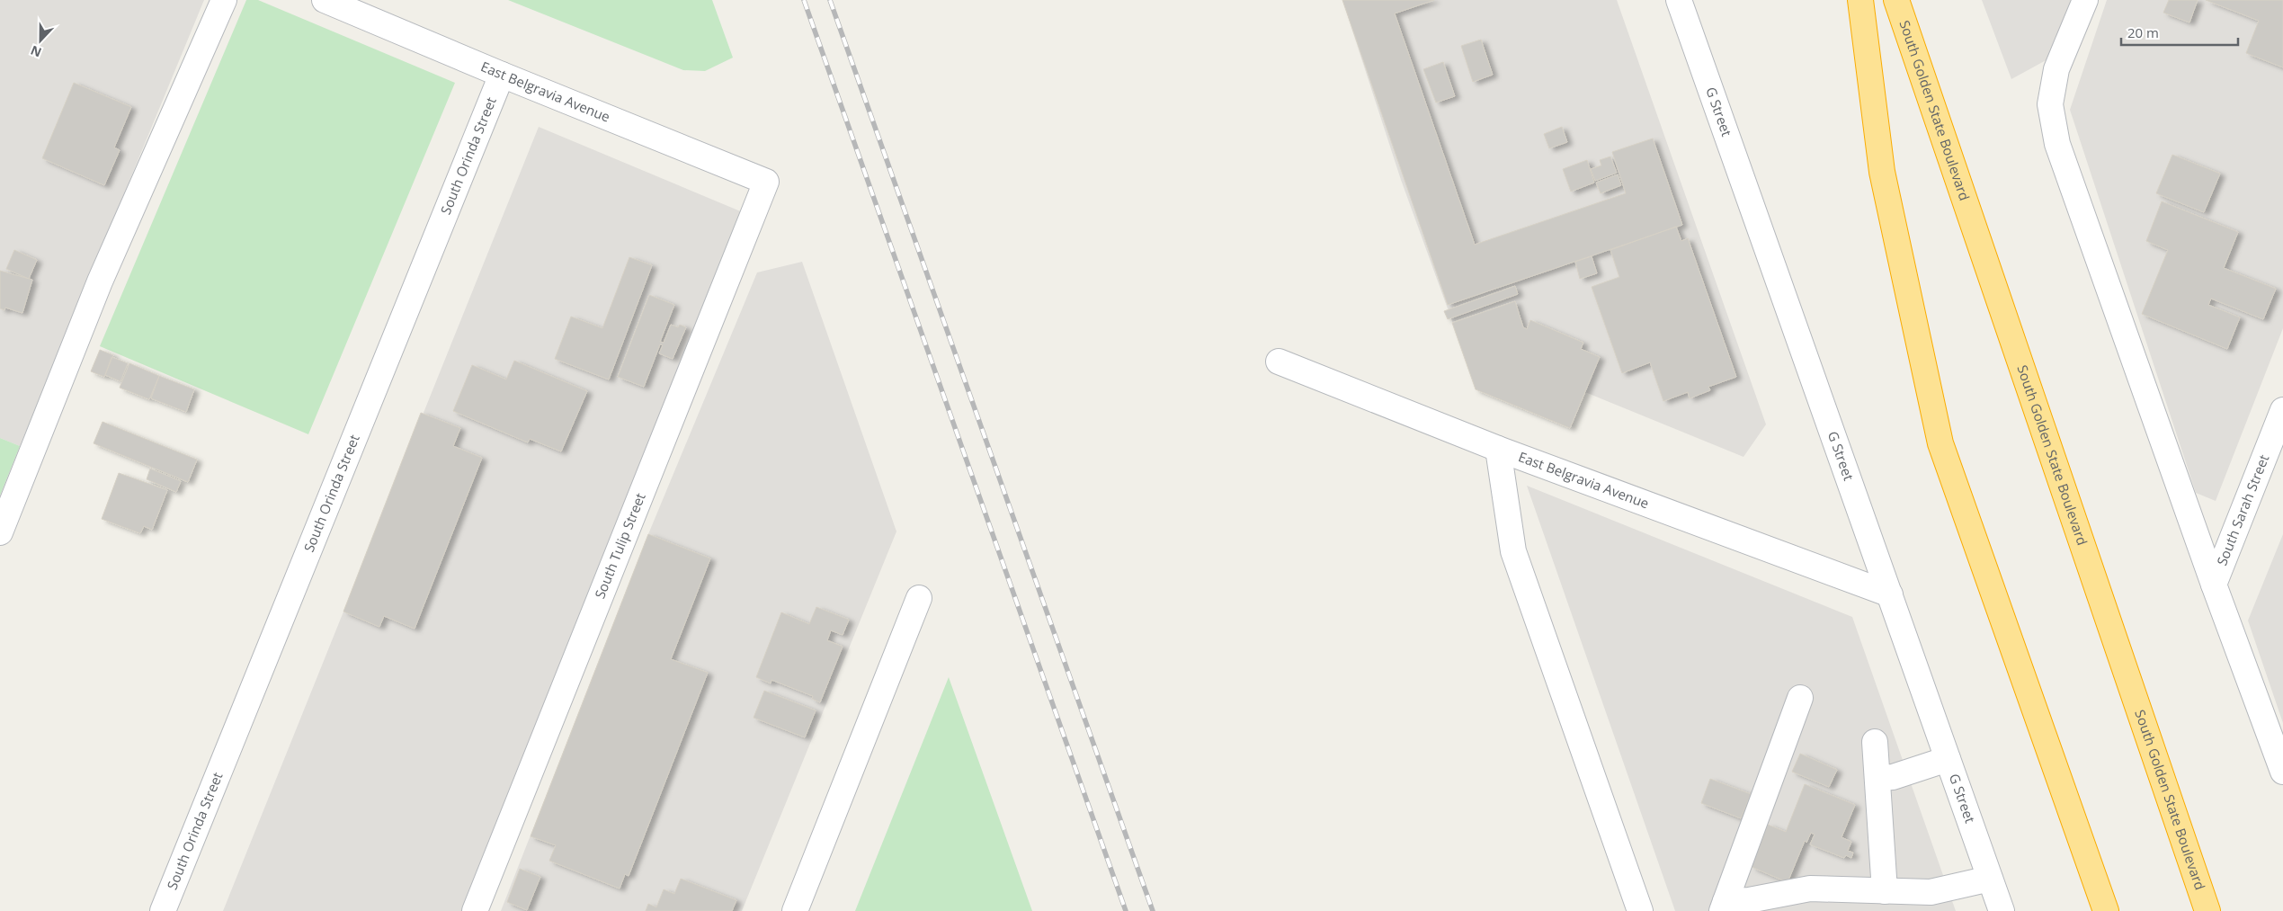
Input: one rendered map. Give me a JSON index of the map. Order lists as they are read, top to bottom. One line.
{"streets":{"highway":["South Golden State Boulevard"],"street":["East Belgravia Avenue","G Street","South Orinda Street","South Sarah Street","South Tulip Street"]},"crossings":[["East Belgravia Avenue","G Street"],["East Belgravia Avenue","South Orinda Street"],["East Belgravia Avenue","South Tulip Street"]],"scale_bar":"20 m","north":"bottom"}
